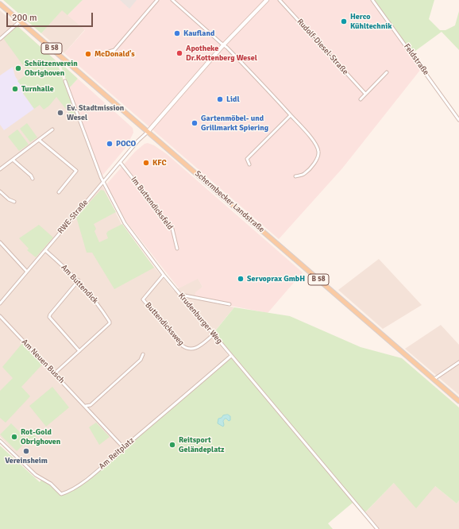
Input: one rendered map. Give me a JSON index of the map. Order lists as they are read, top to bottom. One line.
{"streets":{"main road":["B 58","Schermbecker Landstraße"],"street":["Rudolf-Diesel-Straße","Feldstraße","Im Buttendicksfeld","RWE-Straße","Am Buttendick","Krudenburger Weg","Buttendicksweg","Am Neuen Busch","Am Reitplatz"]},"crossings":[["Schermbecker Landstraße","RWE-Straße"],["Im Buttendicksfeld","RWE-Straße"],["RWE-Straße","Am Buttendick"],["RWE-Straße","Krudenburger Weg"],["Am Buttendick","Am Neuen Busch"],["Krudenburger Weg","Buttendicksweg"],["Krudenburger Weg","Am Reitplatz"],["Am Neuen Busch","Am Reitplatz"]],"places":["Herco Kühltechnik","Kaufland","Apotheke Dr.Kottenberg Wesel","McDonald's","Schützenverein Obrighoven","Turnhalle","Lidl","Ev. Stadtmission Wesel","Gartenmöbel- und Grillmarkt Spiering","POCO","KFC","Servoprax GmbH","Rot-Gold Obrighoven","Reitsport Geländeplatz","Vereinsheim"],"scale_bar":"200 m"}
